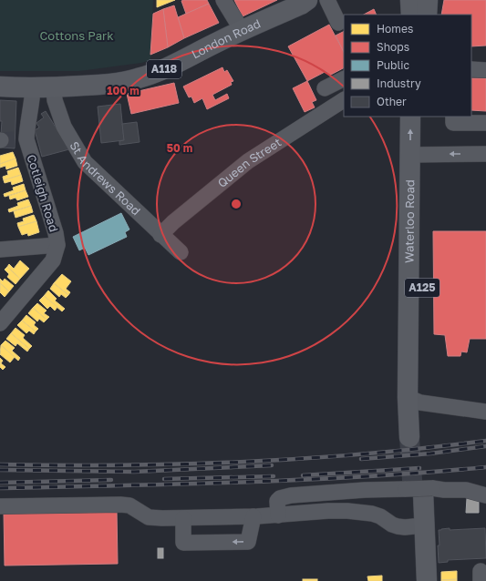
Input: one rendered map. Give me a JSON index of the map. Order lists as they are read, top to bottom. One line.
{"streets":{"main road":["London Road","A118","Waterloo Road","A125"],"street":["Queen Street","St Andrews Road","Cotleigh Road"]},"crossings":[["London Road","St Andrews Road"],["London Road","Cotleigh Road"],["Queen Street","St Andrews Road"]],"parks":["Cottons Park"],"legend":["Homes","Shops","Public","Industry","Other"],"rings":["100 m","50 m"]}
